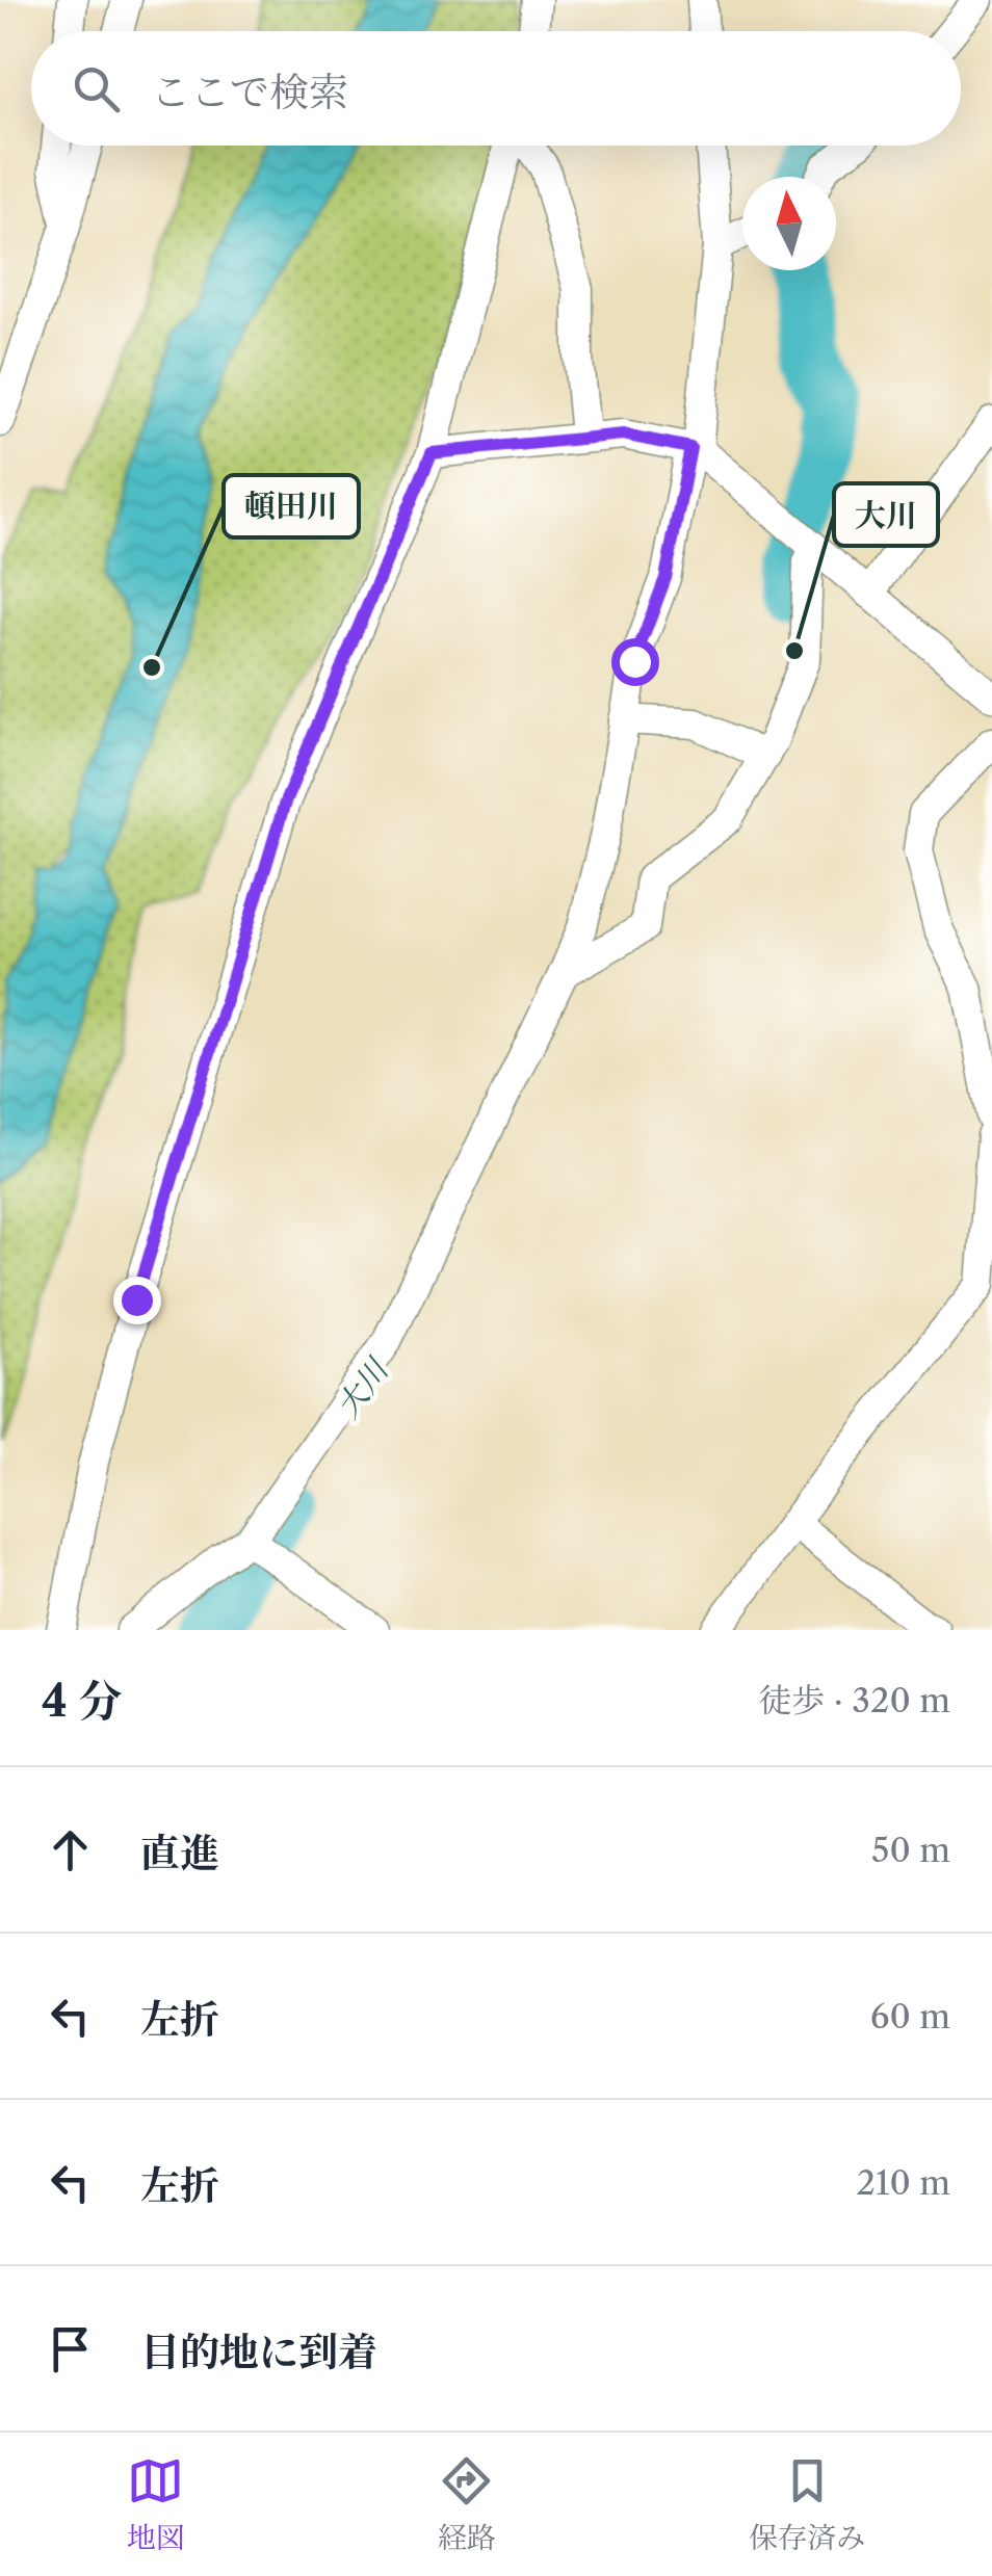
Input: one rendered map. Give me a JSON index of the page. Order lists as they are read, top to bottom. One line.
{"water":["大川"],"places":["大川","頓田川"],"north":"top","page":{"search":"ここで検索","heading":["4 分","徒歩 · 320 m"],"list":[["直進","50 m"],["左折","60 m"],["左折","210 m"],"目的地に到着"],"nav":["地図","経路","保存済み"]}}
